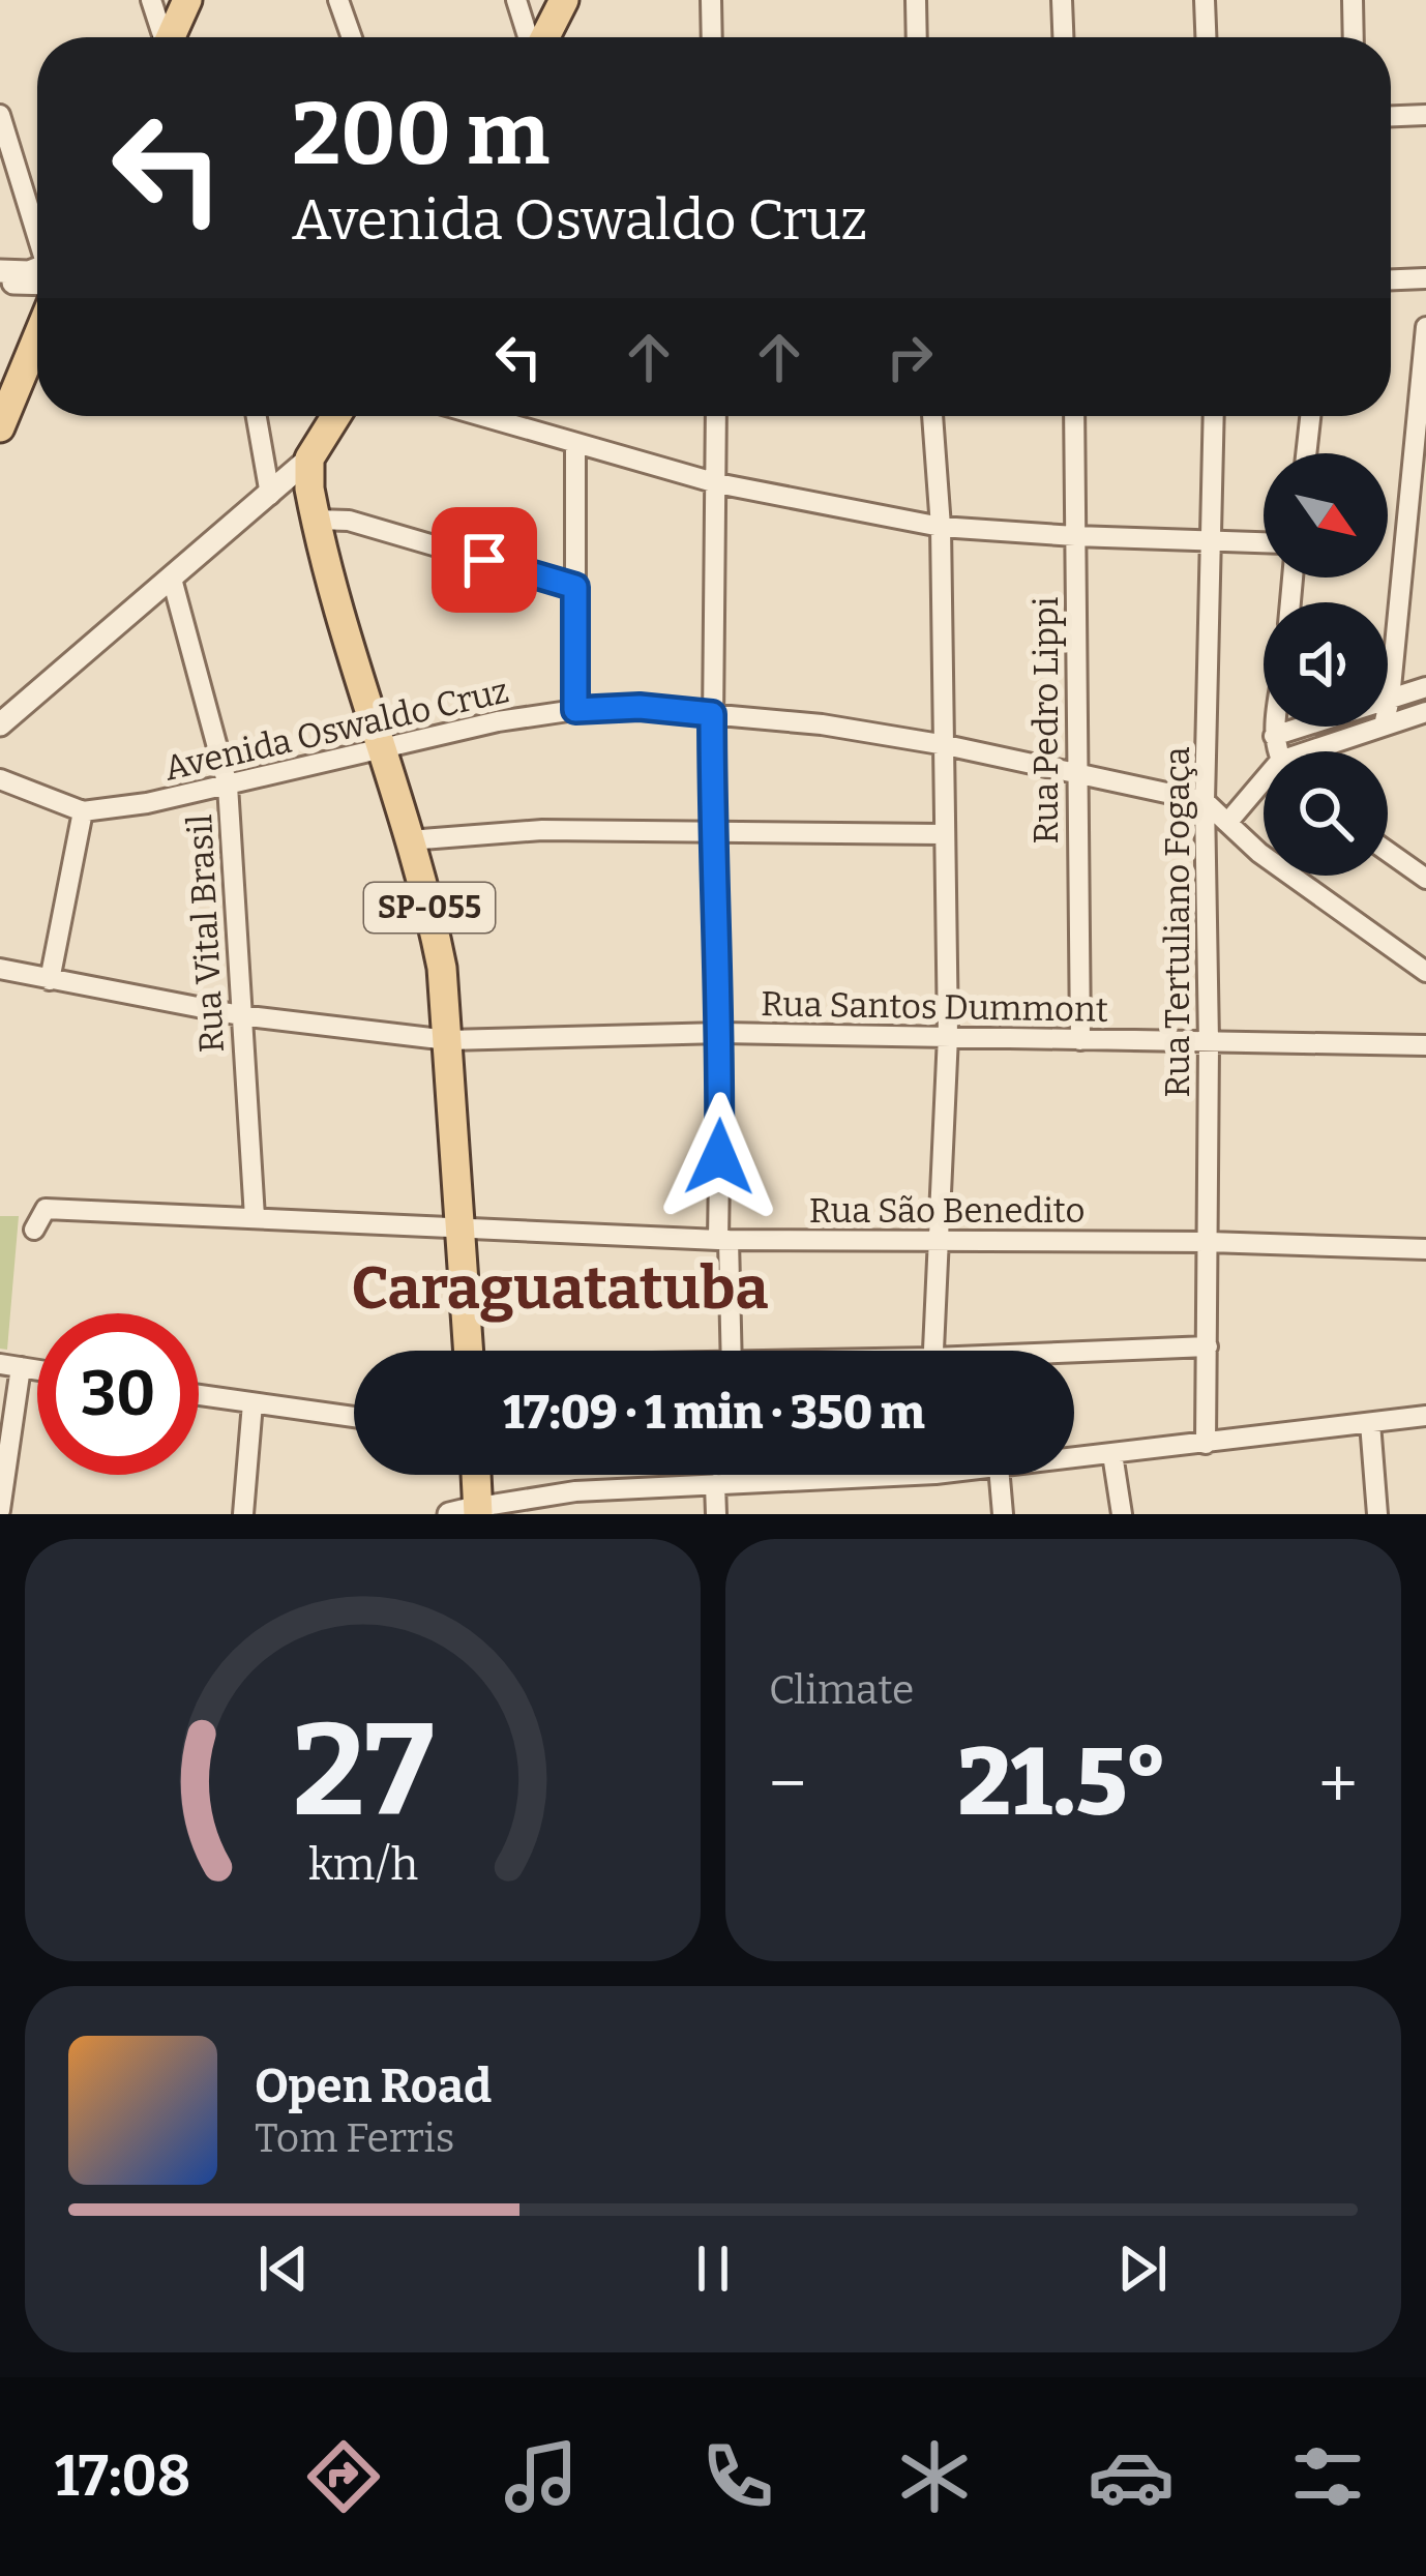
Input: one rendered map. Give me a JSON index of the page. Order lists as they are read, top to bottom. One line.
{"streets":{"main road":["SP-055"],"street":["Rua Pedro Lippi","Avenida Oswaldo Cruz","Rua Tertuliano Fogaça","Rua Vital Brasil","Rua Santos Dummont","Rua São Benedito"]},"crossings":[["Rua Pedro Lippi","Avenida Oswaldo Cruz"],["Rua Pedro Lippi","Rua Santos Dummont"],["Avenida Oswaldo Cruz","SP-055"],["Avenida Oswaldo Cruz","Rua Tertuliano Fogaça"],["Avenida Oswaldo Cruz","Rua Vital Brasil"],["SP-055","Rua Santos Dummont"],["SP-055","Rua São Benedito"],["Rua Tertuliano Fogaça","Rua Santos Dummont"],["Rua Tertuliano Fogaça","Rua São Benedito"],["Rua Vital Brasil","Rua Santos Dummont"],["Rua Vital Brasil","Rua São Benedito"]],"districts":["Caraguatatuba"],"north":"bottom right","page":{"turn":["200 m","Avenida Oswaldo Cruz"],"limit":"30","trip":"17:09 · 1 min · 350 m","tile":"Climate","heat":["−","21.5°","+"],"song":["Open Road","Tom Ferris"],"tabs":"17:08","gauge":["27","km/h"]}}
